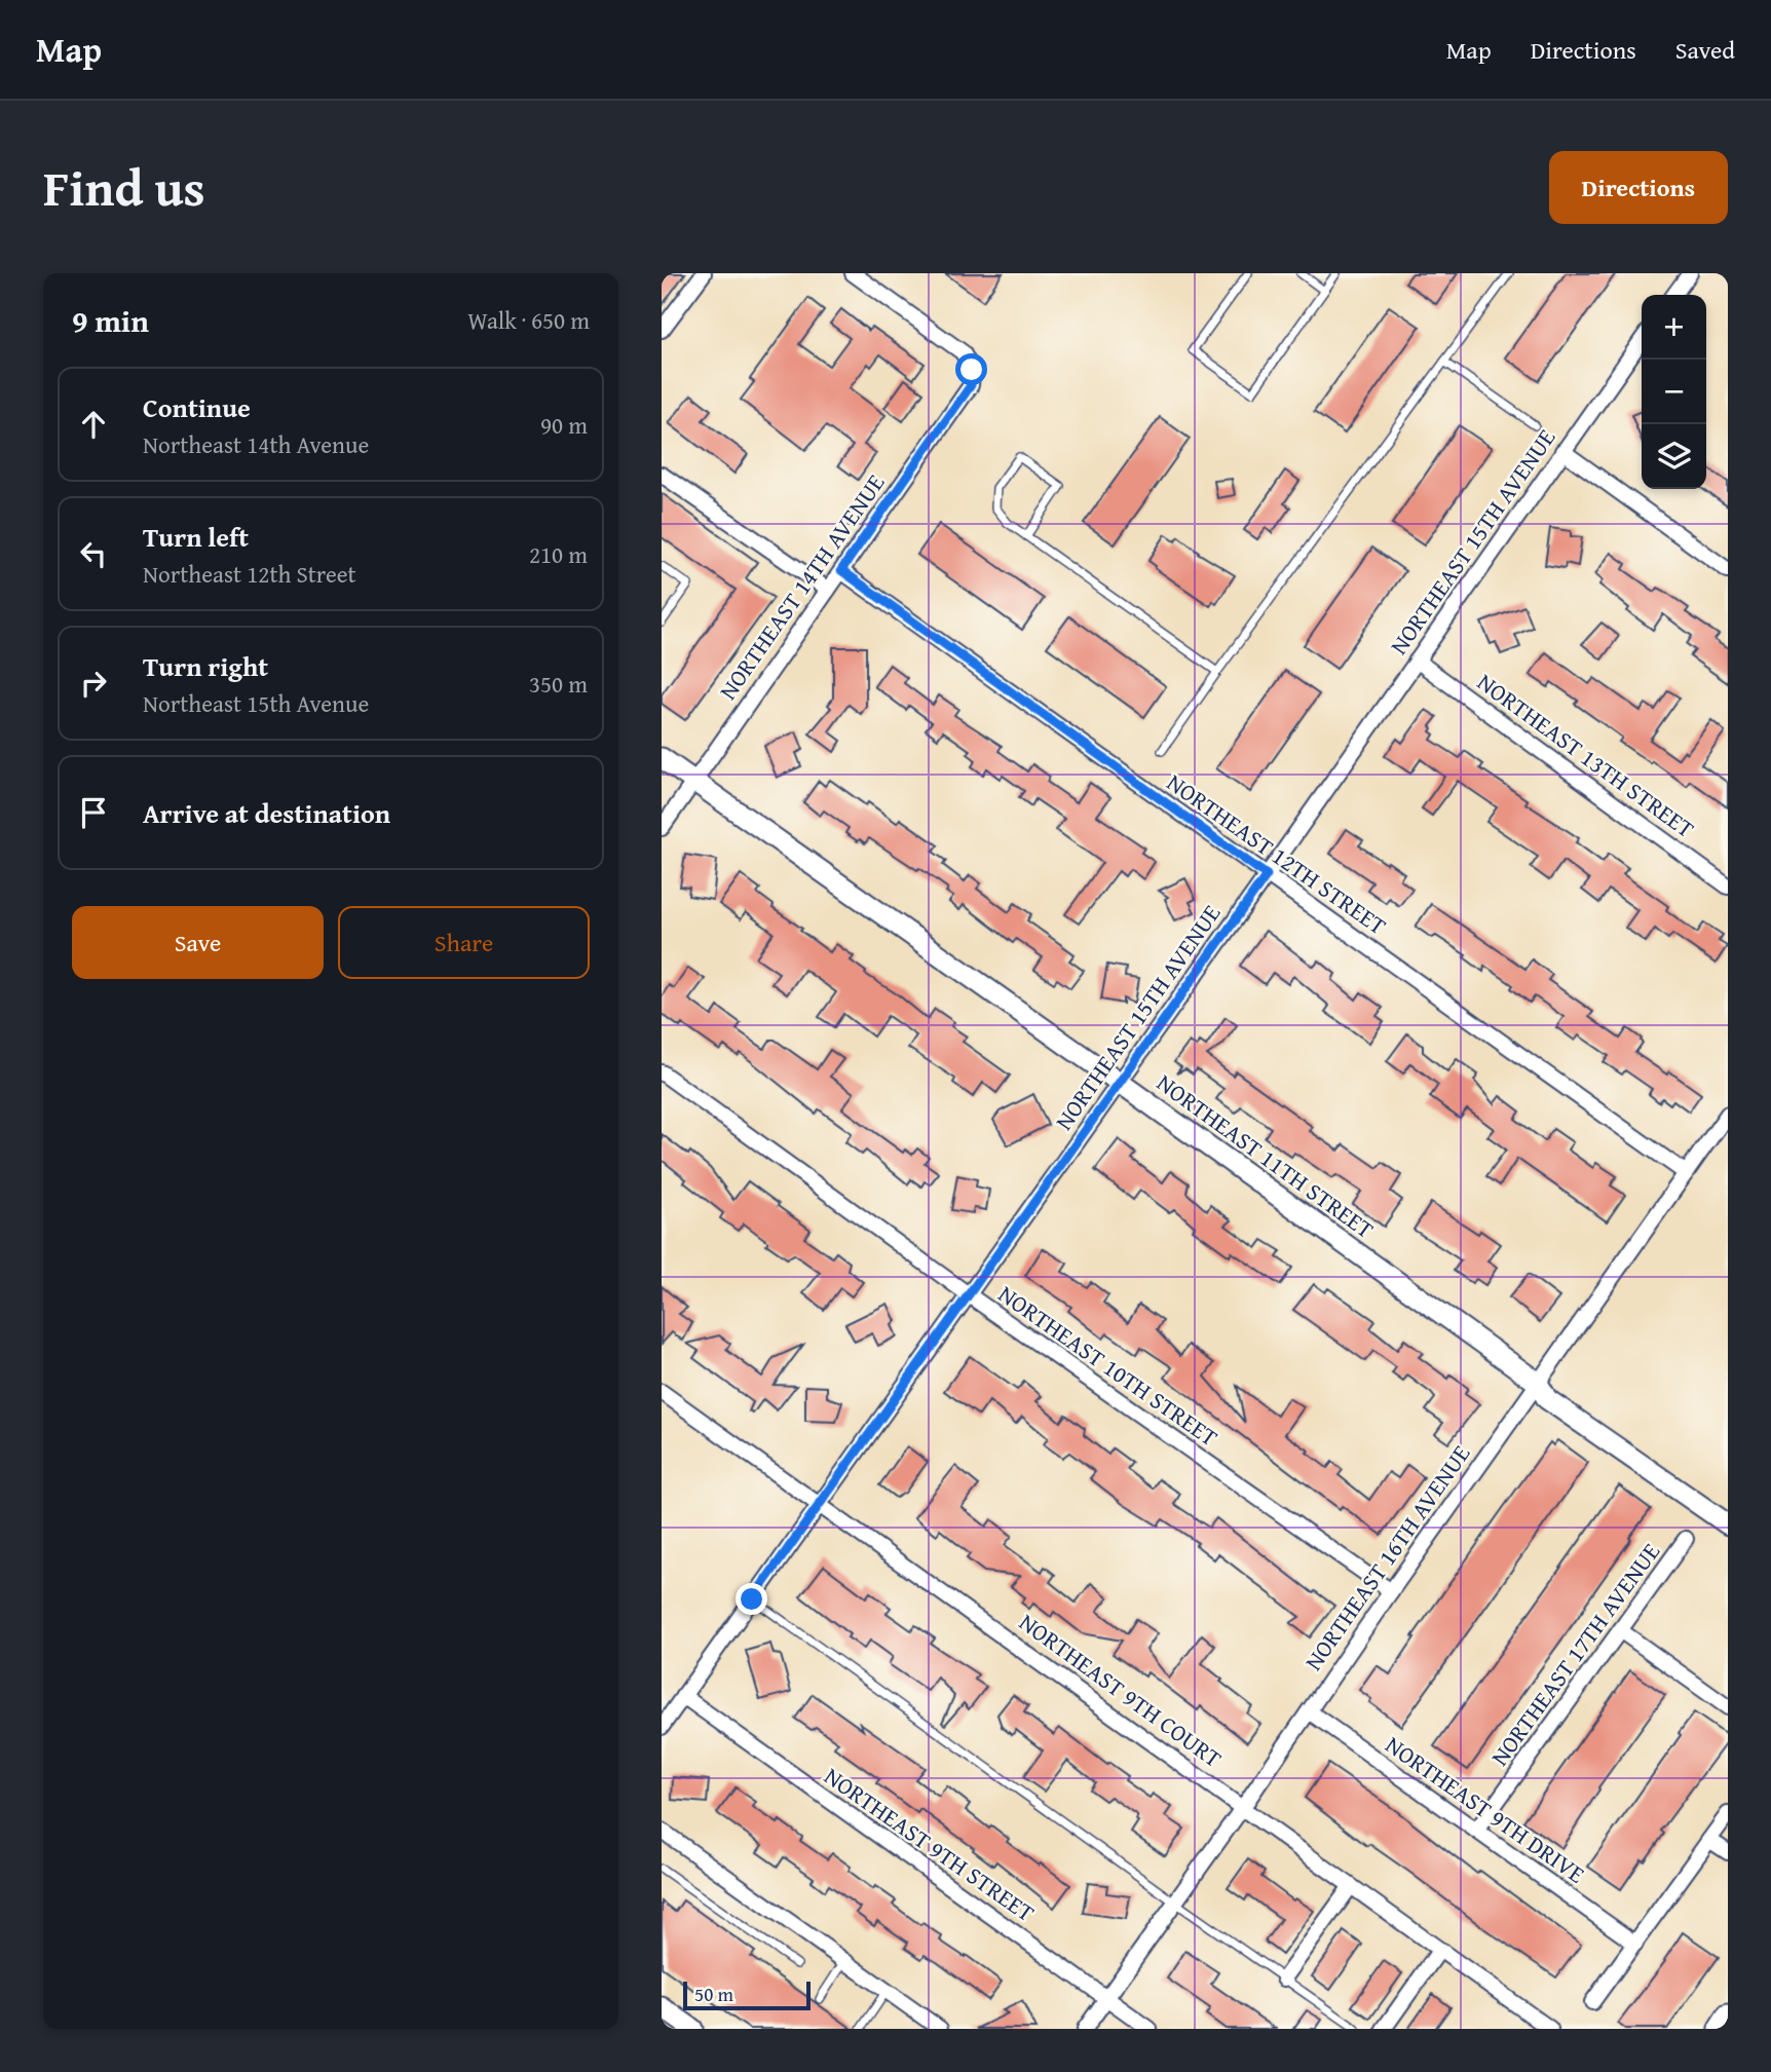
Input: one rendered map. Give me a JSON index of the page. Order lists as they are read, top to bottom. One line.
{"streets":{"street":["NORTHEAST 15TH AVENUE","NORTHEAST 14TH AVENUE","NORTHEAST 13TH STREET","NORTHEAST 12TH STREET","NORTHEAST 11TH STREET","NORTHEAST 10TH STREET","NORTHEAST 16TH AVENUE","NORTHEAST 17TH AVENUE","NORTHEAST 9TH COURT","NORTHEAST 9TH DRIVE","NORTHEAST 9TH STREET"]},"crossings":[["NORTHEAST 15TH AVENUE","NORTHEAST 13TH STREET"],["NORTHEAST 15TH AVENUE","NORTHEAST 12TH STREET"],["NORTHEAST 15TH AVENUE","NORTHEAST 11TH STREET"],["NORTHEAST 15TH AVENUE","NORTHEAST 10TH STREET"],["NORTHEAST 15TH AVENUE","NORTHEAST 9TH COURT"],["NORTHEAST 15TH AVENUE","NORTHEAST 9TH STREET"],["NORTHEAST 14TH AVENUE","NORTHEAST 12TH STREET"],["NORTHEAST 14TH AVENUE","NORTHEAST 11TH STREET"],["NORTHEAST 12TH STREET","NORTHEAST 16TH AVENUE"],["NORTHEAST 11TH STREET","NORTHEAST 16TH AVENUE"],["NORTHEAST 10TH STREET","NORTHEAST 16TH AVENUE"],["NORTHEAST 16TH AVENUE","NORTHEAST 9TH COURT"],["NORTHEAST 16TH AVENUE","NORTHEAST 9TH DRIVE"],["NORTHEAST 16TH AVENUE","NORTHEAST 9TH STREET"],["NORTHEAST 17TH AVENUE","NORTHEAST 9TH DRIVE"]],"scale_bar":"50 m","page":{"header":"Map","nav":["Map","Directions","Saved"],"title":"Find us","buttons":["Directions",["Save","Share"]],"heading":["9 min","Walk · 650 m"],"map_buttons":["+","−"],"list":[["Continue","Northeast 14th Avenue","90 m"],["Turn left","Northeast 12th Street","210 m"],["Turn right","Northeast 15th Avenue","350 m"],"Arrive at destination"],"scale":"50 m"}}
